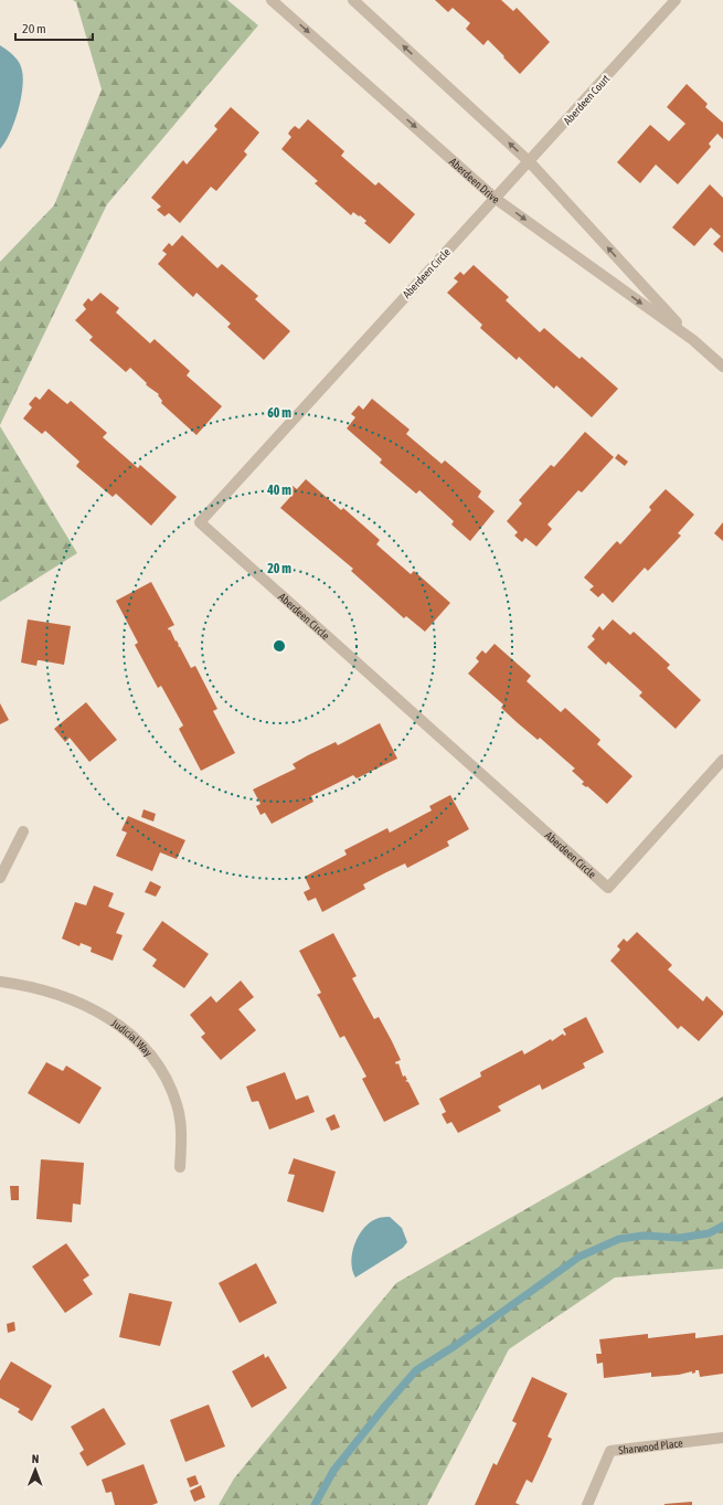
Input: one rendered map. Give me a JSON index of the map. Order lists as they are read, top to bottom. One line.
{"streets":{"street":["Aberdeen Court","Aberdeen Drive","Aberdeen Circle","Judicial Way","Sharwood Place"]},"crossings":[["Aberdeen Court","Aberdeen Drive"],["Aberdeen Court","Aberdeen Circle"],["Aberdeen Drive","Aberdeen Circle"]],"scale_bar":"20 m","north":"top","rings":["60 m","40 m","20 m"]}
